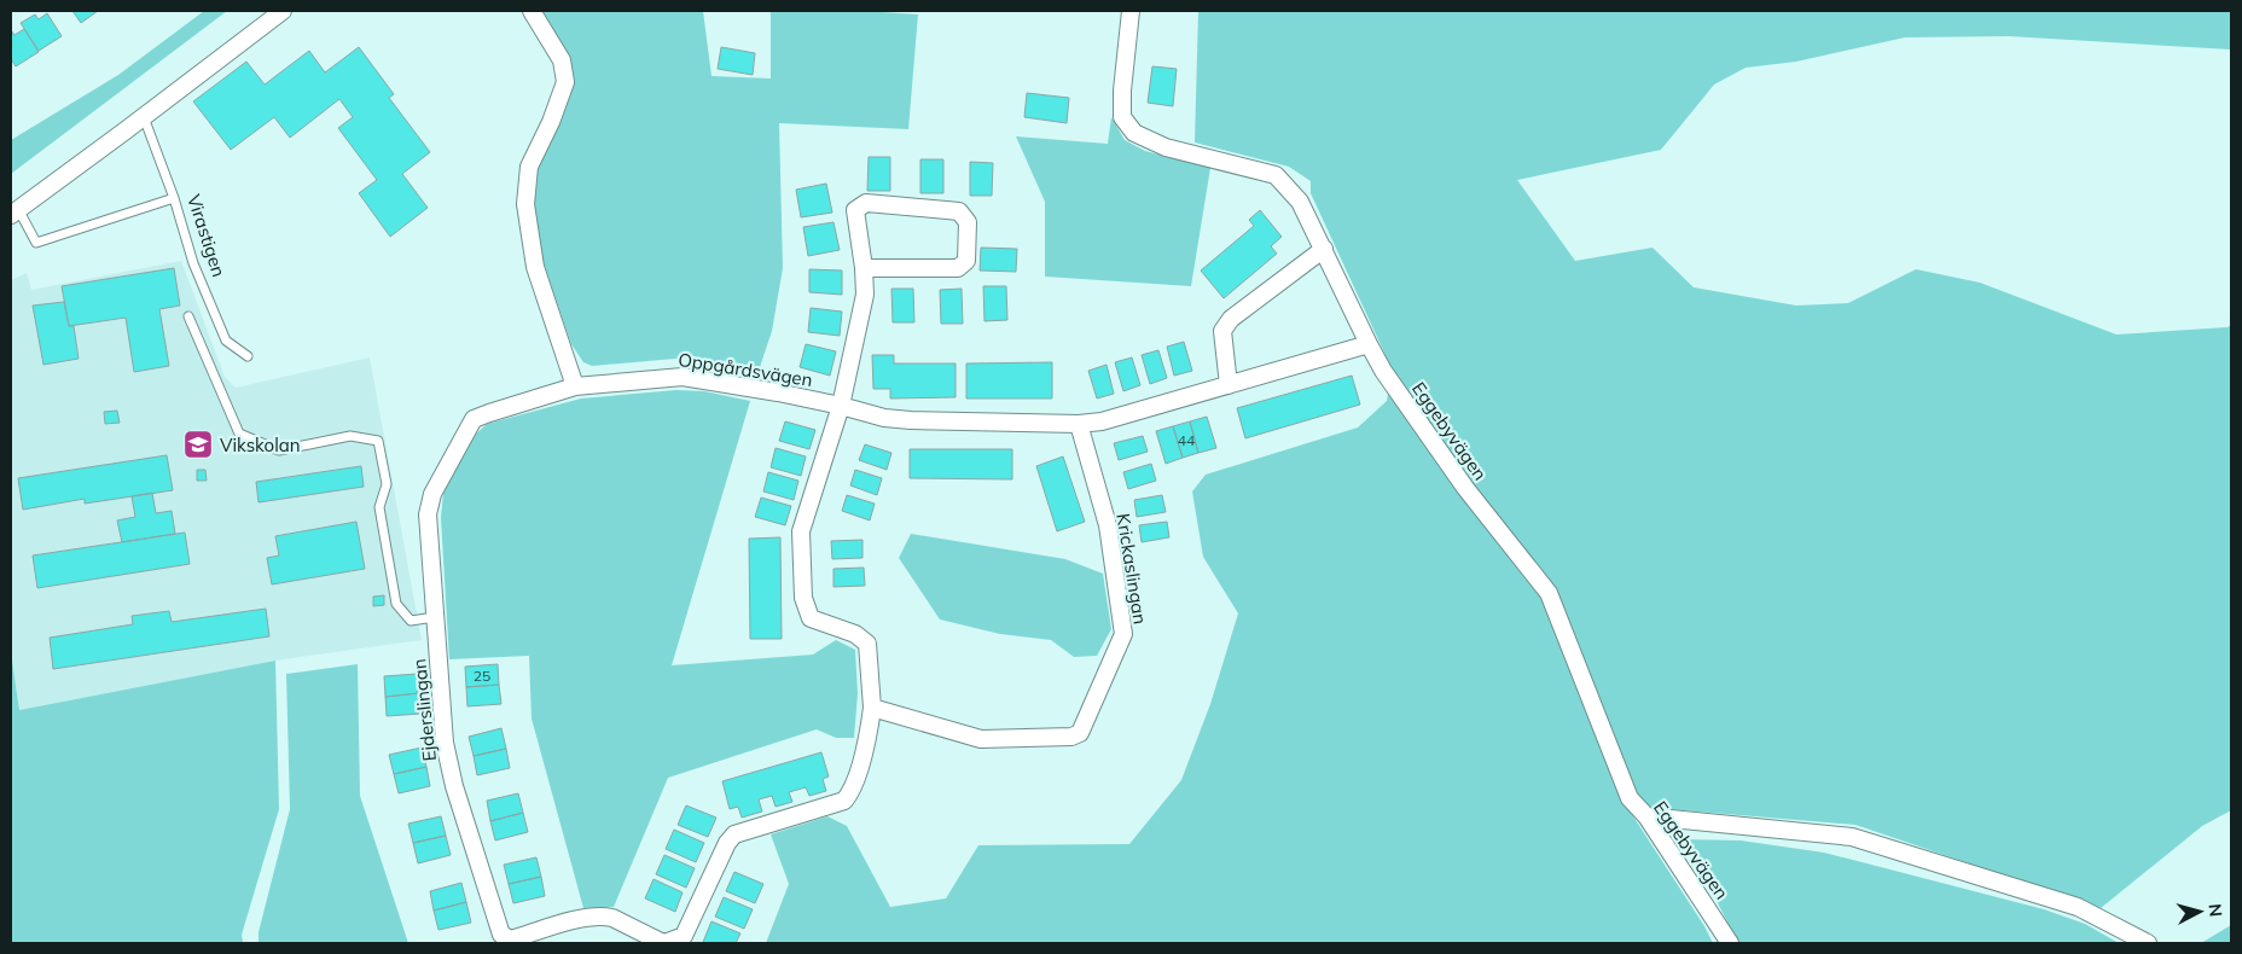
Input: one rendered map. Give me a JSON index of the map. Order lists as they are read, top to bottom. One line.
{"streets":{"street":["Oppgårdsvägen","Eggebyvägen","Krickaslingan","Ejderslingan"],"lane":["Virastigen"]},"crossings":[["Oppgårdsvägen","Eggebyvägen"],["Oppgårdsvägen","Krickaslingan"],["Oppgårdsvägen","Ejderslingan"],["Krickaslingan","Ejderslingan"]],"places":{"school or university":["Vikskolan"]},"house_numbers":["44","25"],"north":"right"}
